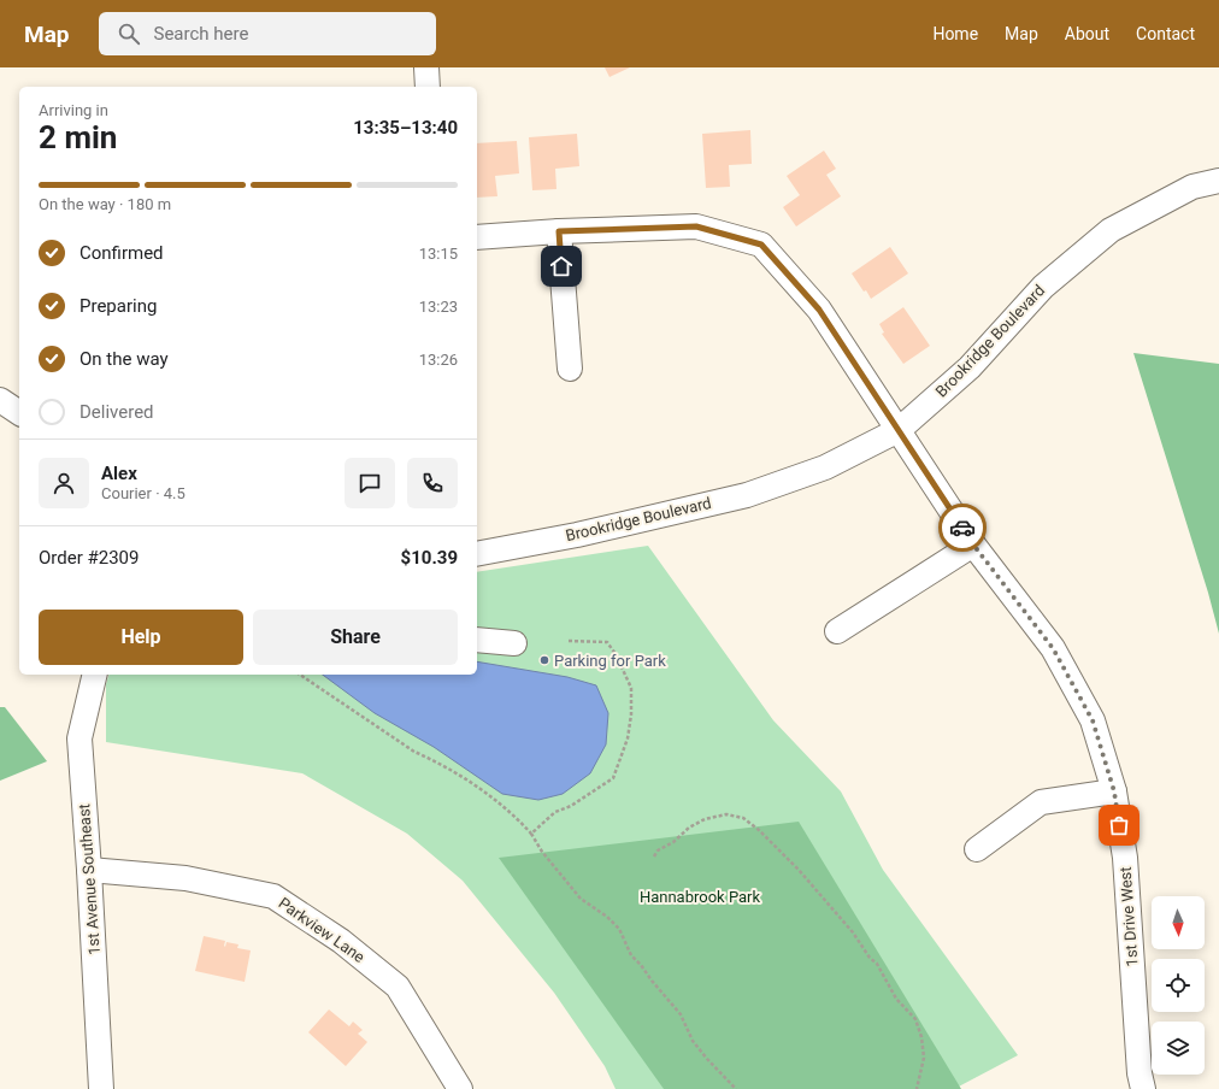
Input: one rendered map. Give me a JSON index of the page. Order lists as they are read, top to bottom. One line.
{"streets":{"street":["Brookridge Boulevard","1st Avenue Southeast","1st Drive West","Parkview Lane"]},"crossings":[["Brookridge Boulevard","1st Drive West"],["1st Avenue Southeast","Parkview Lane"]],"parks":["Hannabrook Park"],"places":["Parking for Park"],"north":"bottom","page":{"header":"Map","search":"Search here","nav":["Home","Map","About","Contact"],"heading":["2 min","Arriving in","13:35–13:40"],"panel":["Alex","Courier · 4.5","Order #2309","$10.39"],"bar":"On the way · 180 m","list":[["Confirmed","13:15"],["Preparing","13:23"],["On the way","13:26"],"Delivered"],"buttons":["Help","Share"]}}
